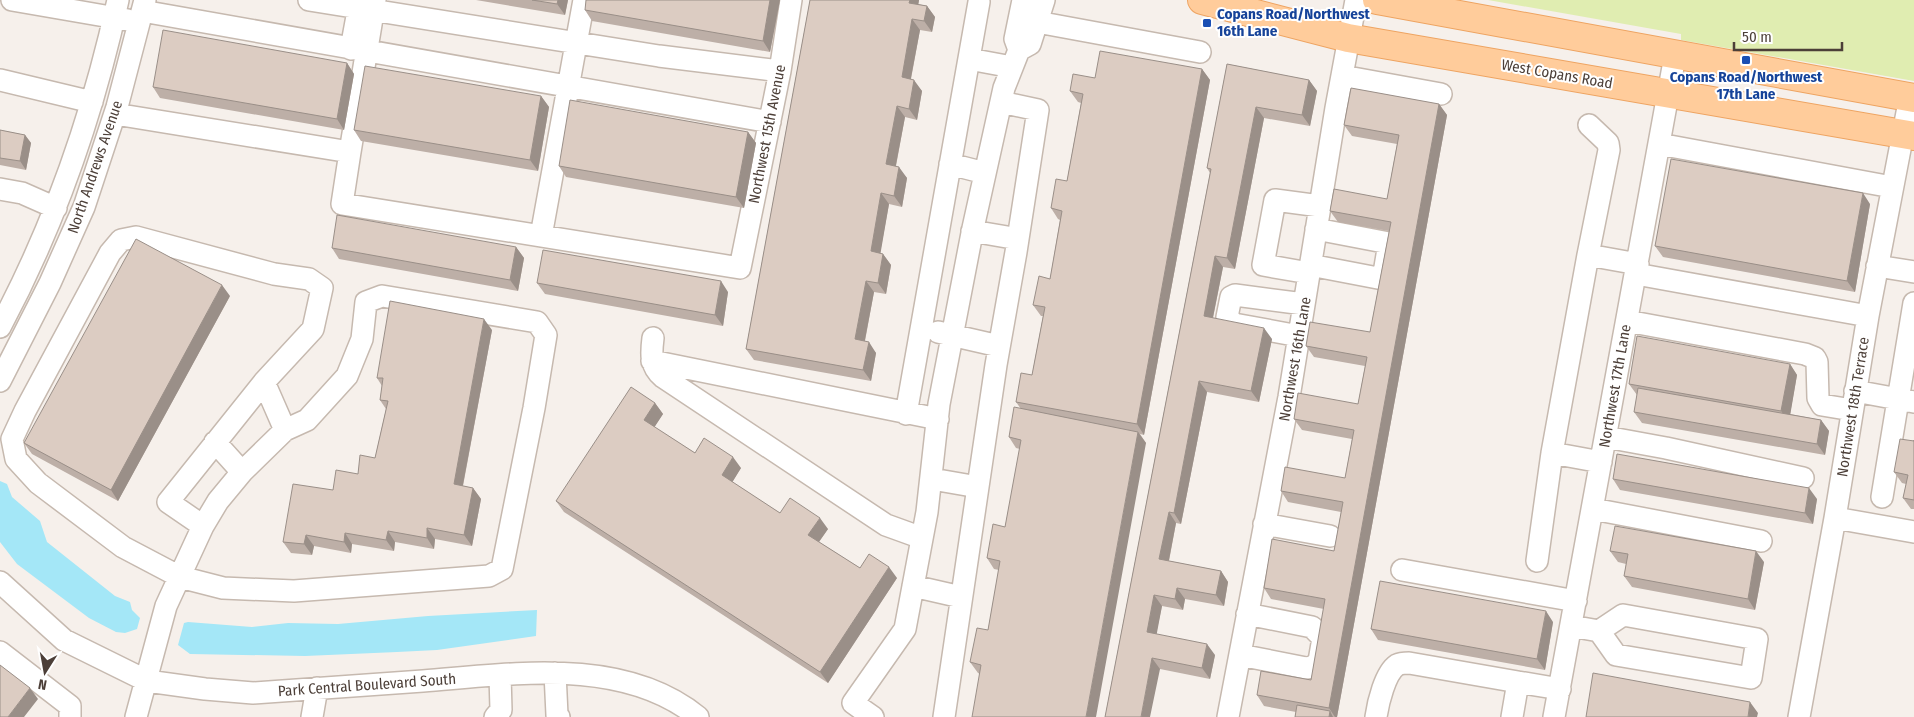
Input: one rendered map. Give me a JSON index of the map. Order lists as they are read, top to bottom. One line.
{"streets":{"main road":["West Copans Road"],"street":["Northwest 15th Avenue","North Andrews Avenue","Northwest 16th Lane","Northwest 17th Lane","Northwest 18th Terrace","Park Central Boulevard South"]},"crossings":[["West Copans Road","Northwest 16th Lane"],["West Copans Road","Northwest 17th Lane"],["West Copans Road","Northwest 18th Terrace"]],"places":{"transit":["Copans Road/Northwest 16th Lane","Copans Road/Northwest 17th Lane"]},"scale_bar":"50 m","north":"bottom"}
